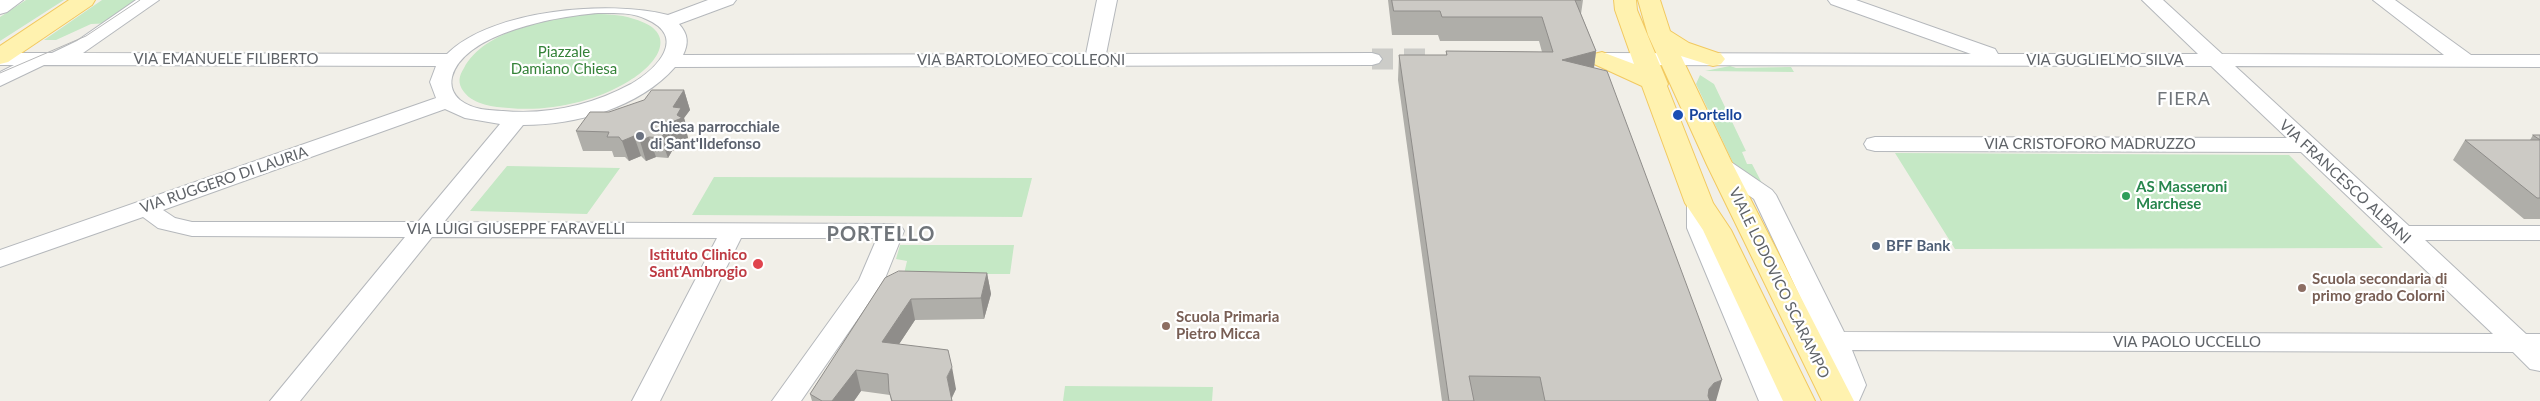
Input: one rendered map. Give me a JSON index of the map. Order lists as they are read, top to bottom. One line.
{"streets":{"main road":["VIALE LODOVICO SCARAMPO"],"street":["VIA EMANUELE FILIBERTO","VIA BARTOLOMEO COLLEONI","VIA GUGLIELMO SILVA","VIA CRISTOFORO MADRUZZO","VIA RUGGERO DI LAURIA","VIA FRANCESCO ALBANI","VIA LUIGI GIUSEPPE FARAVELLI","VIA PAOLO UCCELLO"]},"crossings":[["VIA GUGLIELMO SILVA","VIA FRANCESCO ALBANI"],["VIA GUGLIELMO SILVA","VIALE LODOVICO SCARAMPO"],["VIA CRISTOFORO MADRUZZO","VIA FRANCESCO ALBANI"],["VIA RUGGERO DI LAURIA","VIA LUIGI GIUSEPPE FARAVELLI"],["VIA FRANCESCO ALBANI","VIA PAOLO UCCELLO"],["VIALE LODOVICO SCARAMPO","VIA PAOLO UCCELLO"]],"districts":["FIERA","PORTELLO"],"parks":["Piazzale Damiano Chiesa"],"places":["Portello","Chiesa parrocchiale di Sant'Ildefonso","AS Masseroni Marchese","BFF Bank","Istituto Clinico Sant'Ambrogio","Scuola secondaria di primo grado Colorni","Scuola Primaria Pietro Micca"]}
